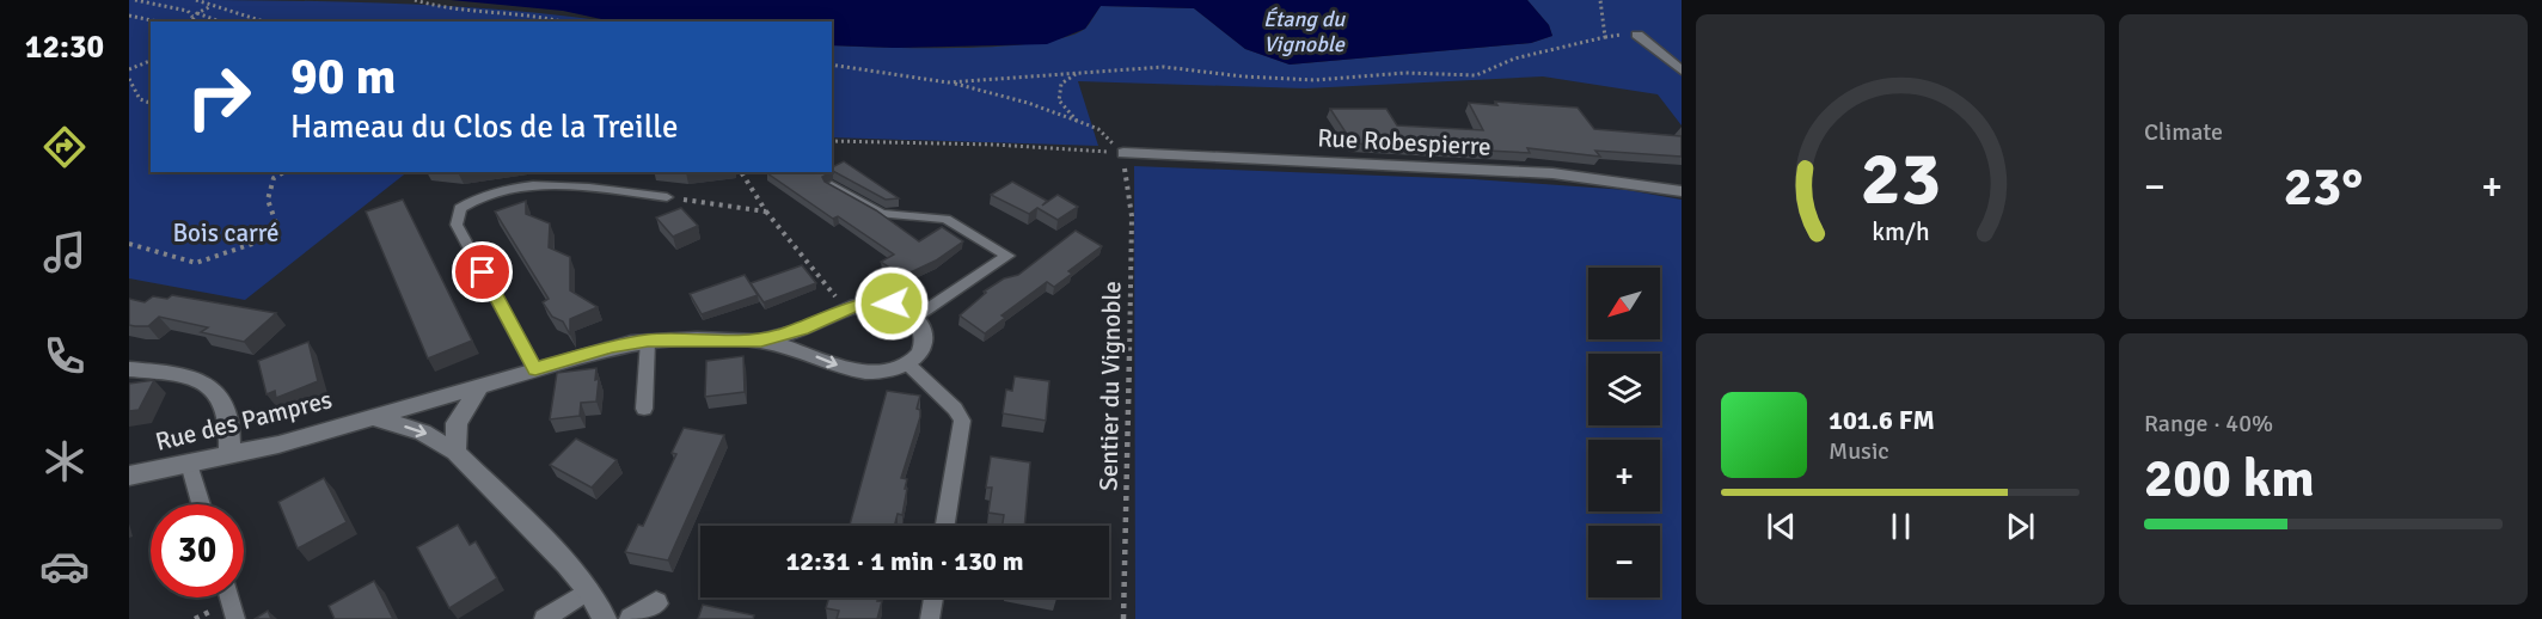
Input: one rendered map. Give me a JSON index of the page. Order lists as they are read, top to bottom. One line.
{"streets":{"street":["Rue Robespierre","Rue des Pampres"],"path":["Sentier du Vignoble"]},"crossings":[["Rue Robespierre","Sentier du Vignoble"]],"water":["Étang du Vignoble"],"parks":["Bois carré"],"north":"bottom left","page":{"tabs":"12:30","tile":["Climate",["Range · 40%","200 km"]],"turn":["90 m","Hameau du Clos de la Treille"],"heat":["−","23°","+"],"map_buttons":["+","−"],"song":["101.6 FM","Music"],"limit":"30","trip":"12:31 · 1 min · 130 m","gauge":["23","km/h"]}}
